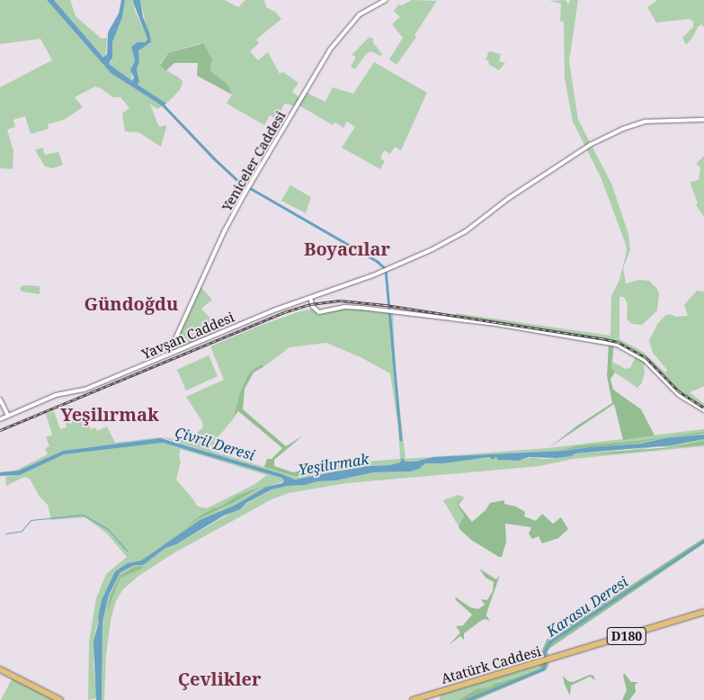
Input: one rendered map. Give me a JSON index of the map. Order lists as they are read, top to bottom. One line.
{"streets":{"highway":["D180","Atatürk Caddesi"],"street":["Yeniceler Caddesi","Yavşan Caddesi"]},"crossings":[["Yeniceler Caddesi","Yavşan Caddesi"]],"districts":["Boyacılar","Gündoğdu","Yeşilırmak","Çevlikler"],"water":["Çivril Deresi","Yeşilırmak","Karasu Deresi"]}
